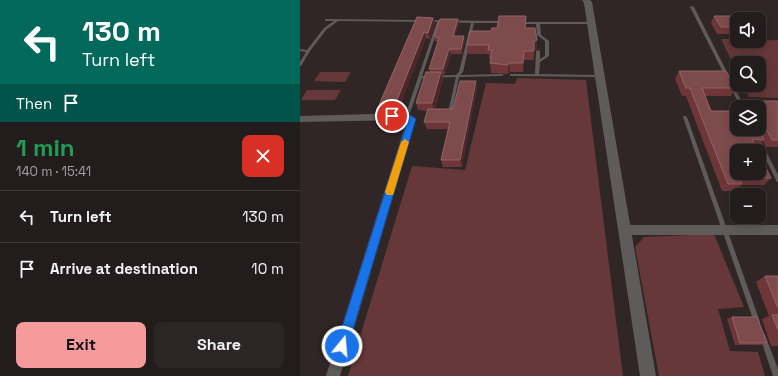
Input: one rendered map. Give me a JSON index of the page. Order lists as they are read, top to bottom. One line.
{"page":{"turn":["130 m","Turn left"],"map_buttons":["+","−"],"then":"Then","heading":["1 min","140 m · 15:41"],"list":[{"name":"Turn left","value":"130 m"},{"name":"Arrive at destination","value":"10 m"}],"buttons":["Exit","Share"]}}
